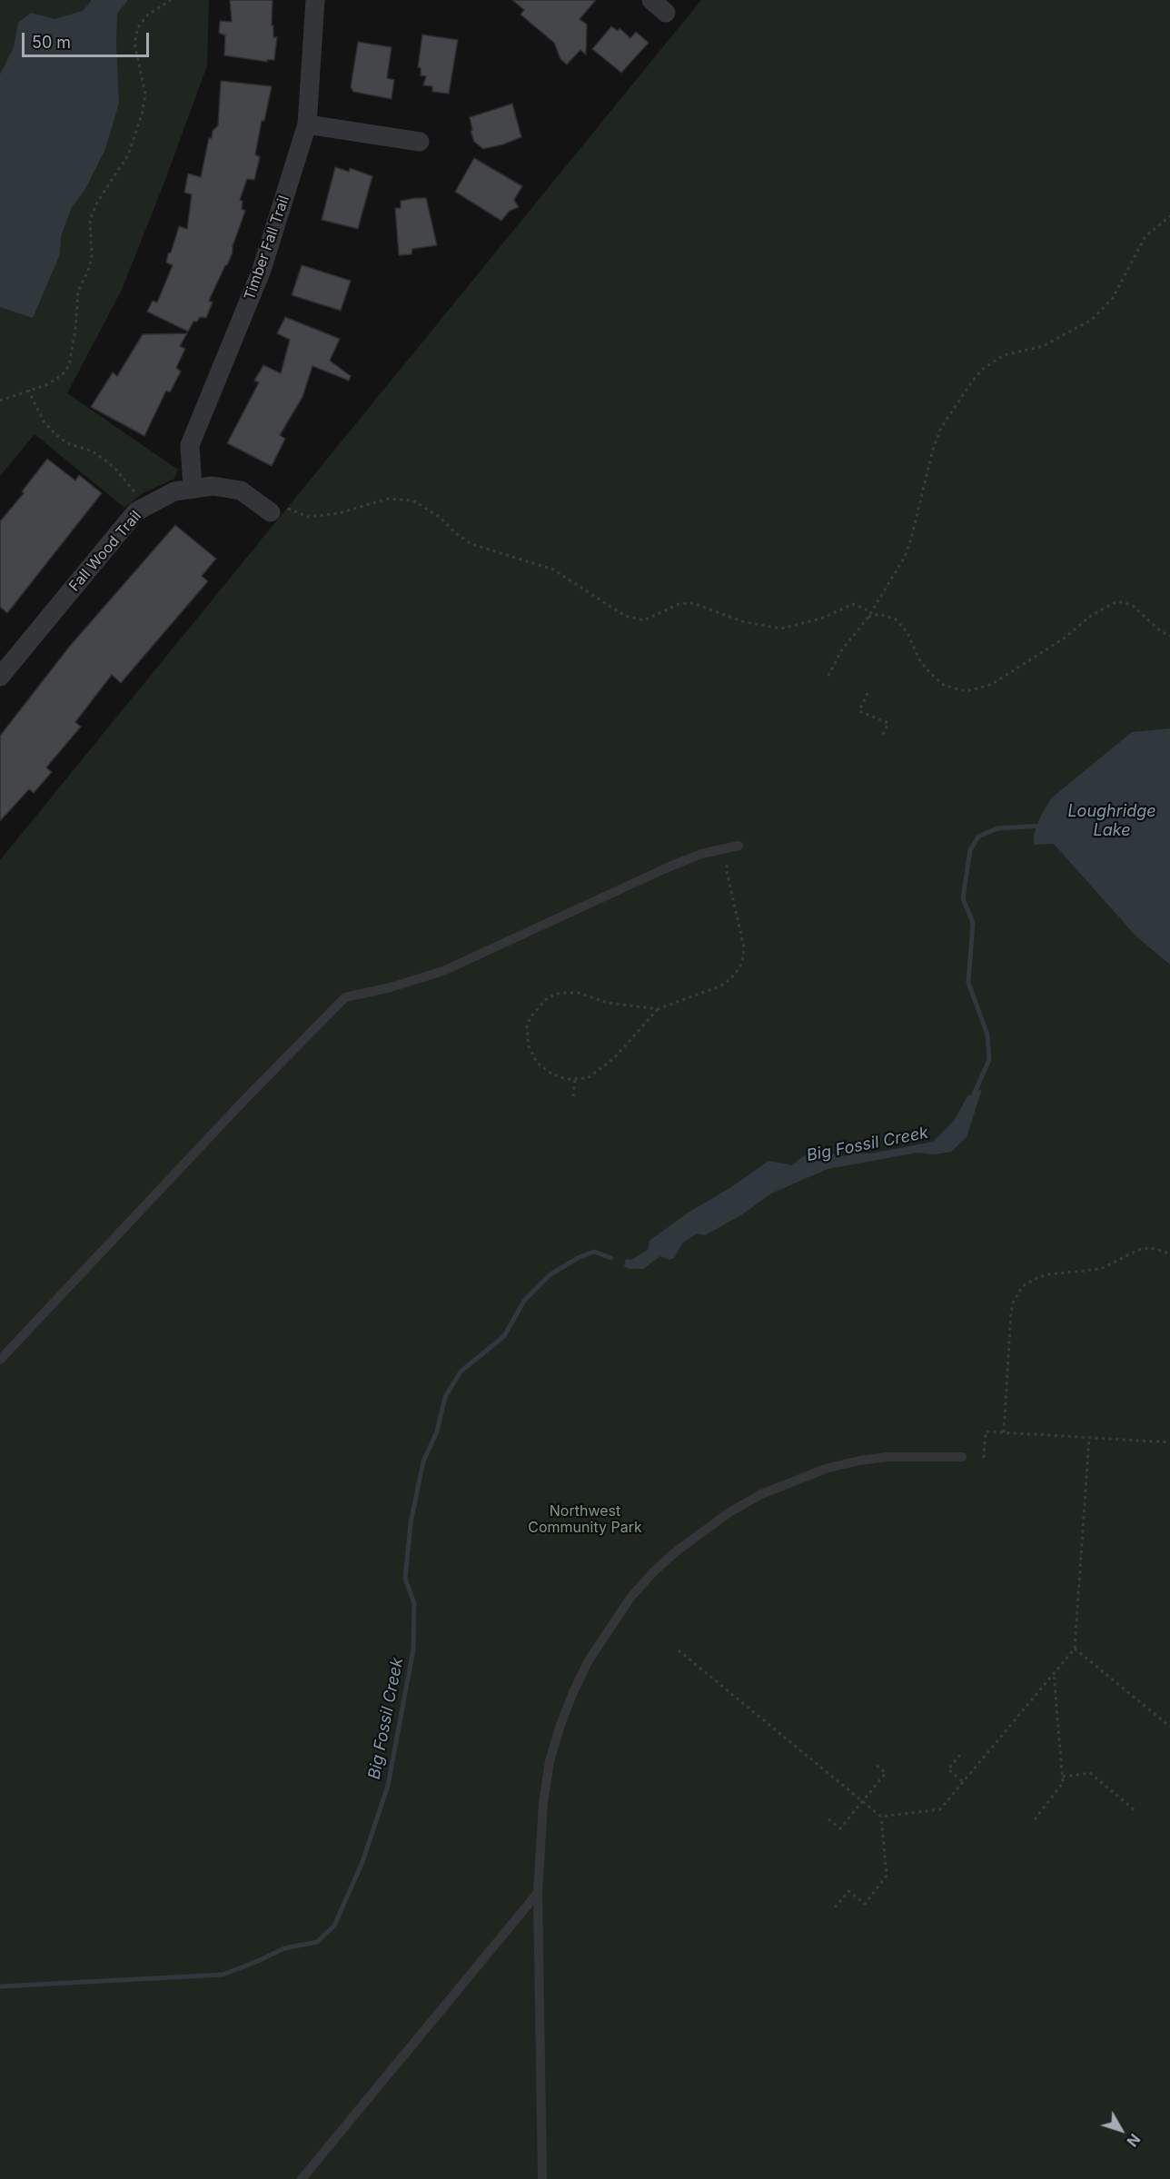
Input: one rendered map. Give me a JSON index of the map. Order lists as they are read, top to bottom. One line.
{"streets":{"street":["Timber Fall Trail","Fall Wood Trail"]},"crossings":[["Timber Fall Trail","Fall Wood Trail"]],"water":["Loughridge Lake","Big Fossil Creek"],"parks":["Northwest Community Park"],"scale_bar":"50 m","north":"bottom right"}
